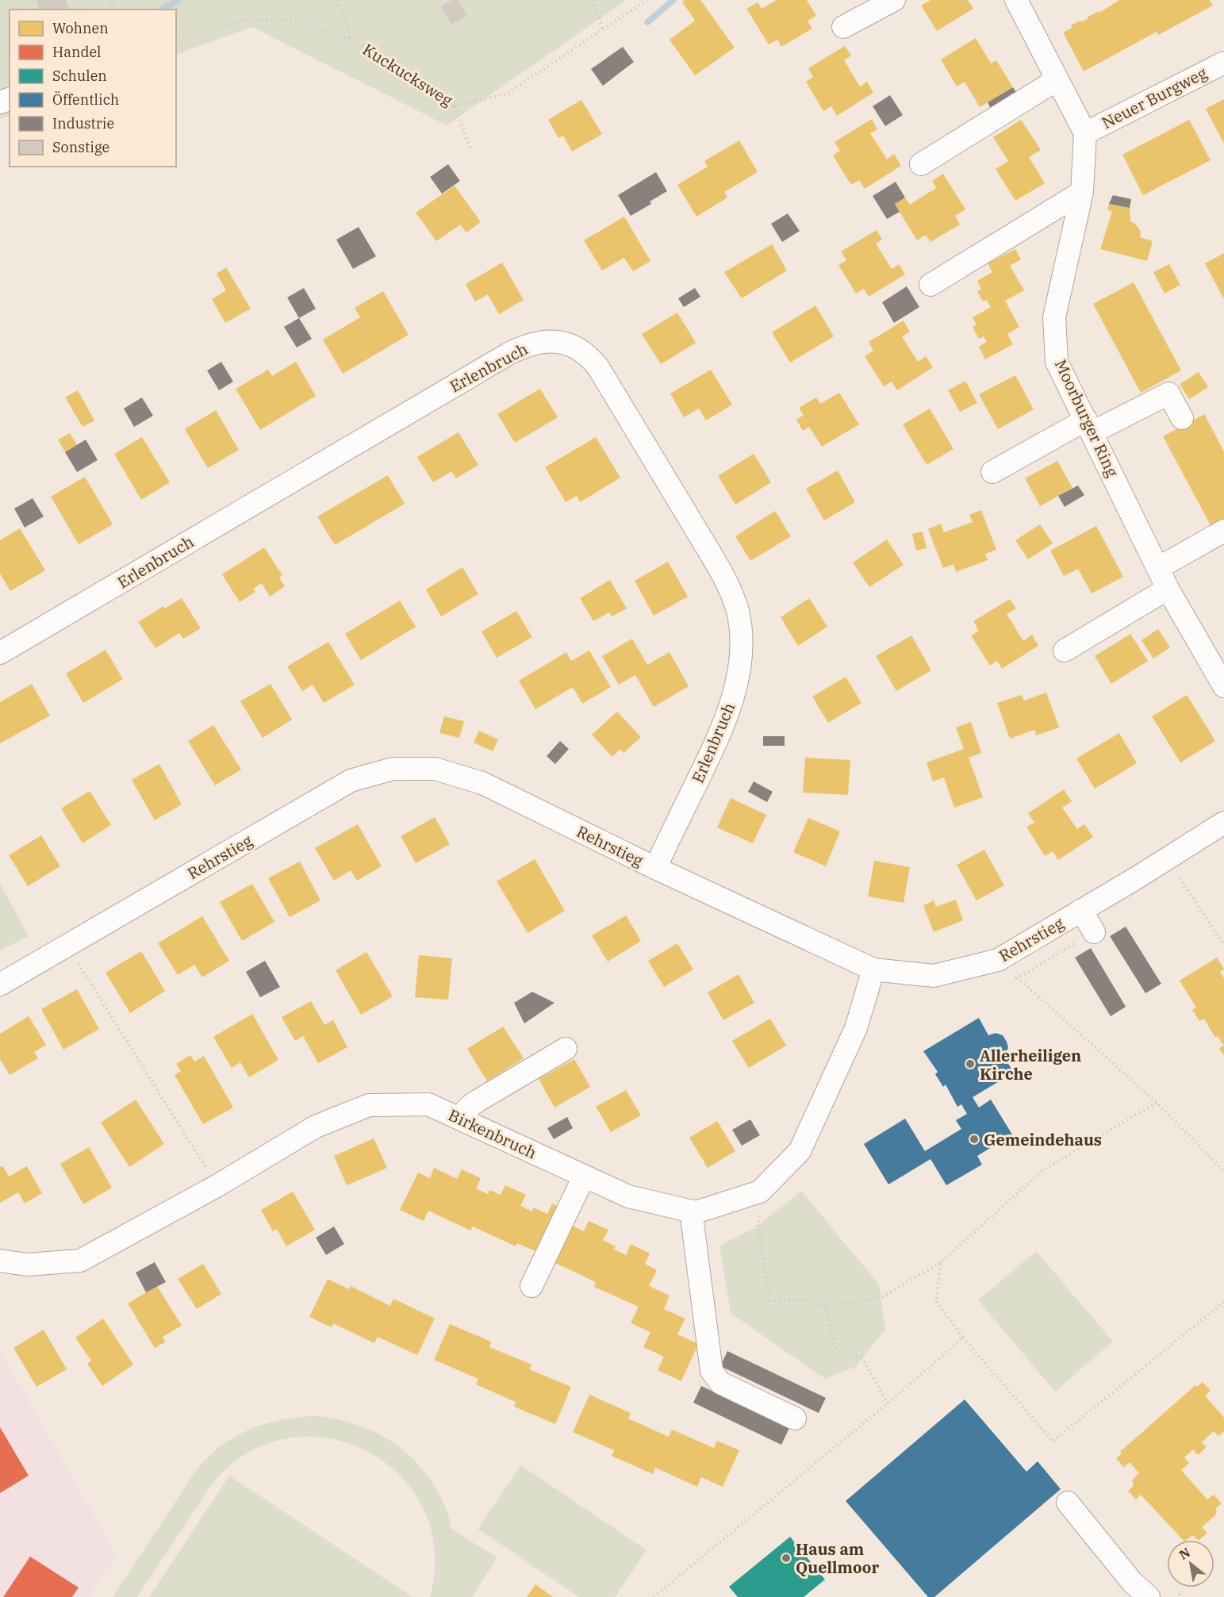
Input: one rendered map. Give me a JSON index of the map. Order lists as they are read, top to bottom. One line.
{"streets":{"street":["Neuer Burgweg","Erlenbruch","Moorburger Ring","Rehrstieg","Birkenbruch"],"path":["Kuckucksweg"]},"crossings":[["Neuer Burgweg","Moorburger Ring"],["Erlenbruch","Rehrstieg"],["Rehrstieg","Birkenbruch"]],"places":["Allerheiligen Kirche","Gemeindehaus","Haus am Quellmoor"],"legend":["Wohnen","Handel","Schulen","Öffentlich","Industrie","Sonstige"],"north":"top left"}
